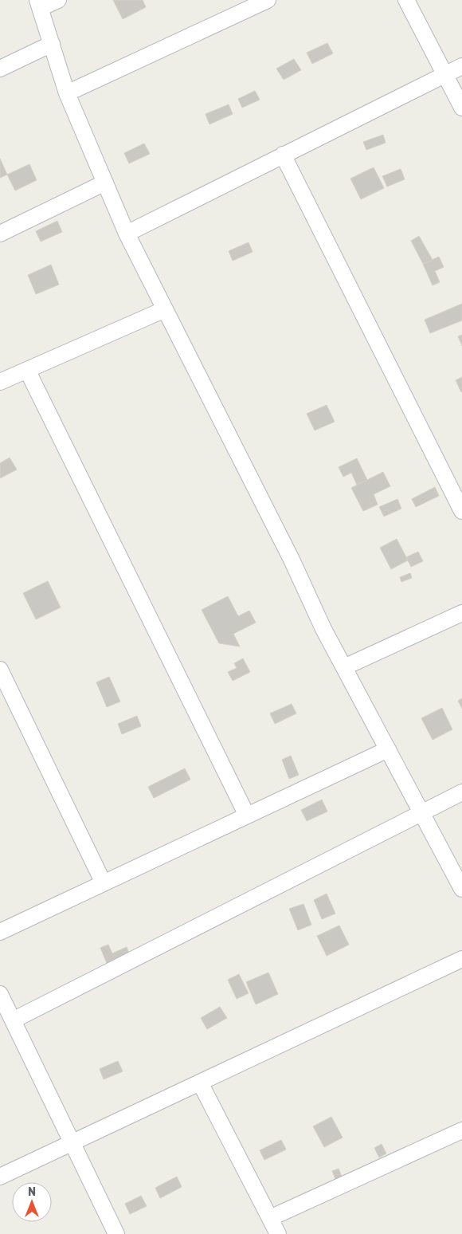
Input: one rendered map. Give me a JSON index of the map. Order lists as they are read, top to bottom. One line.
{"north":"top"}
